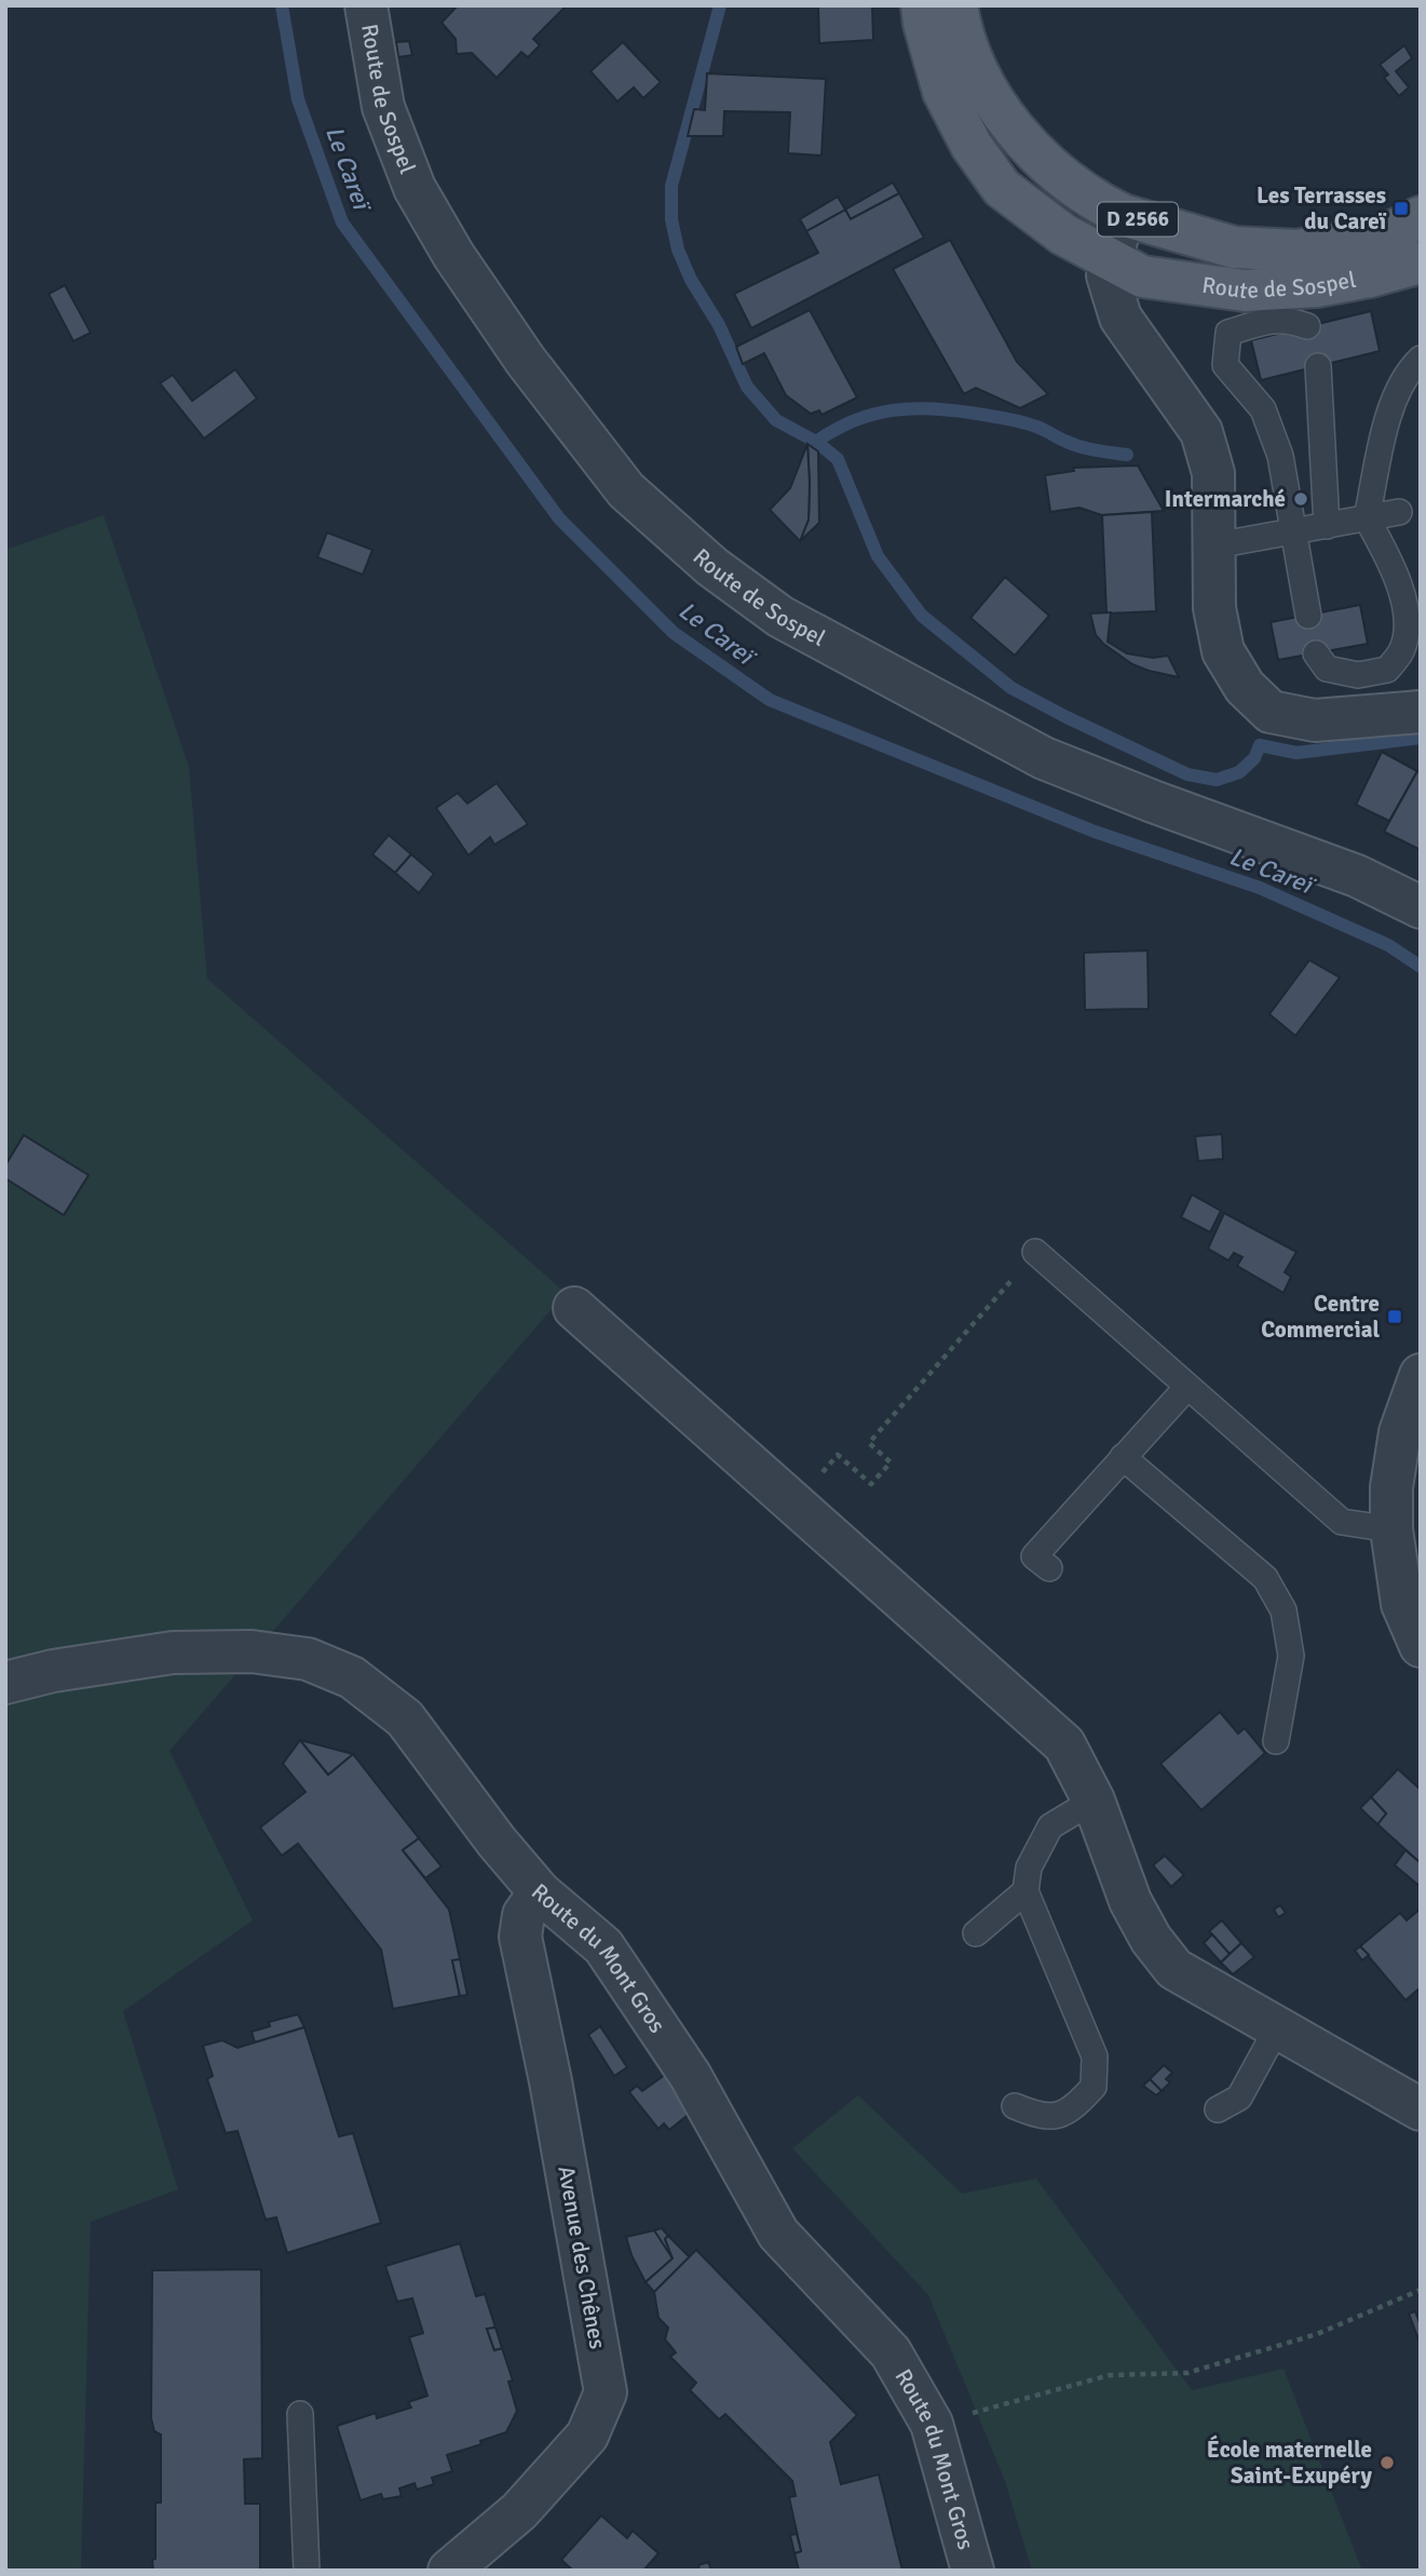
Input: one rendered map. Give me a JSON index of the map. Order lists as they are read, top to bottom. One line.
{"streets":{"main road":["Route de Sospel","D 2566"],"street":["Route du Mont Gros","Avenue des Chênes"]},"crossings":[["Route du Mont Gros","Avenue des Chênes"]],"water":["Le Careï"],"places":{"transit":["Les Terrasses du Careï","Centre Commercial"],"other":["Intermarché","École maternelle Saint-Exupéry"]}}
